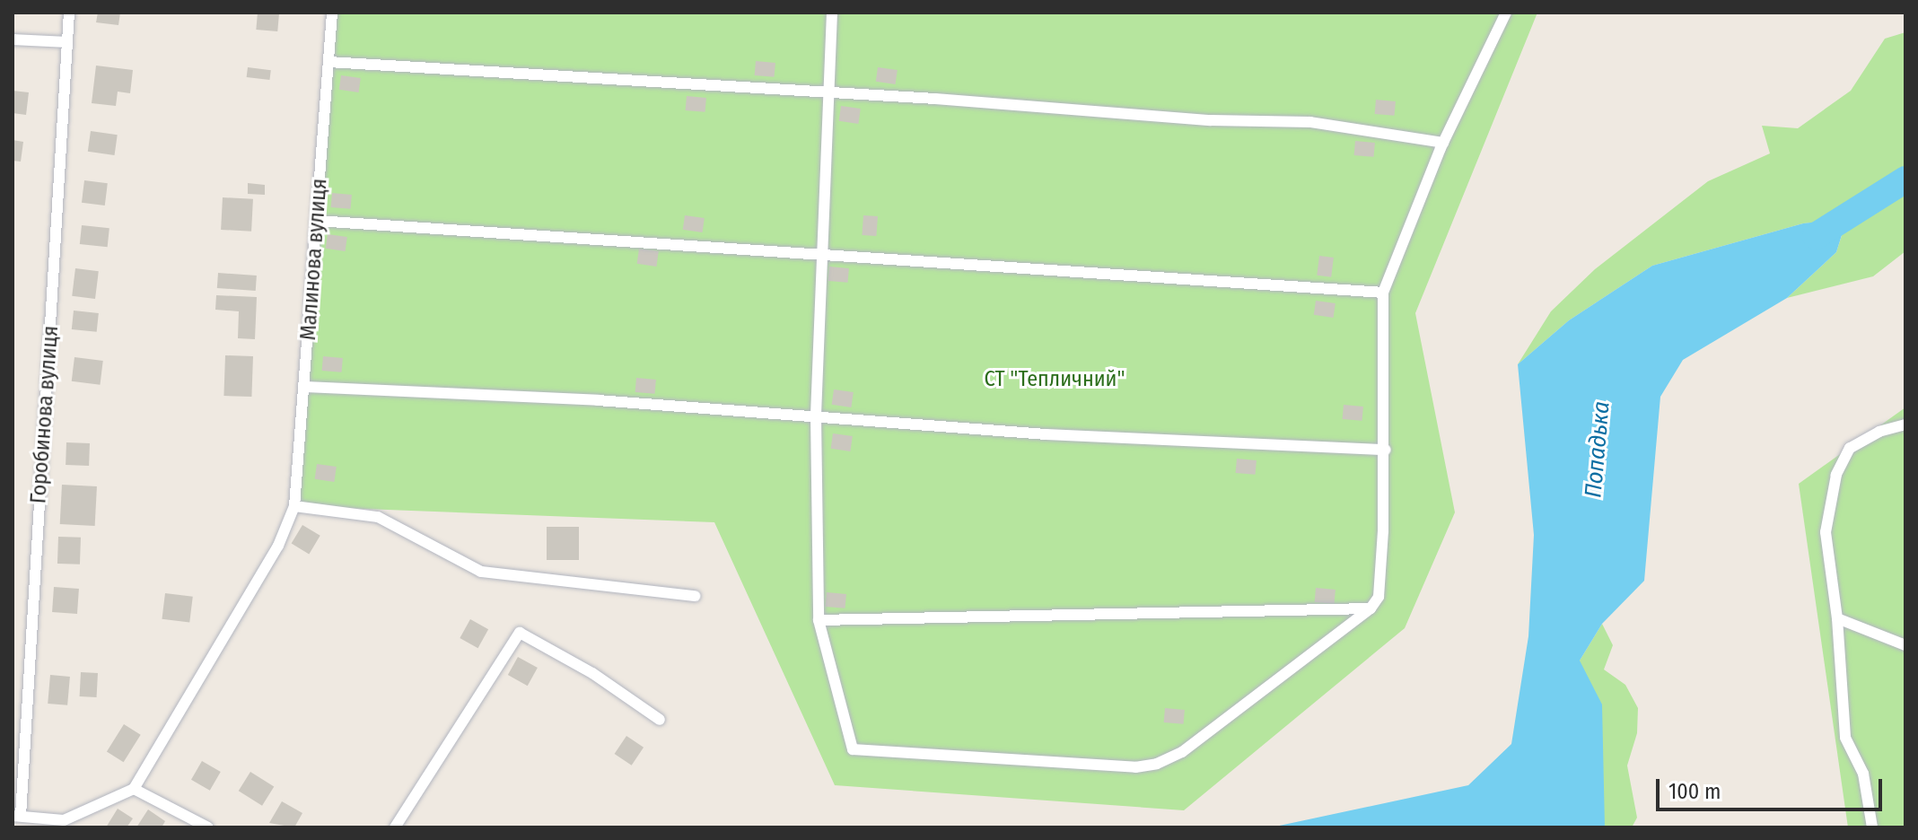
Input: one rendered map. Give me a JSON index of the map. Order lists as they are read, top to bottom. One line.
{"streets":{"street":["Малинова вулиця","Горобинова вулиця"]},"water":["Попадька"],"parks":["СТ \"Тепличний\""],"scale_bar":"100 m"}
